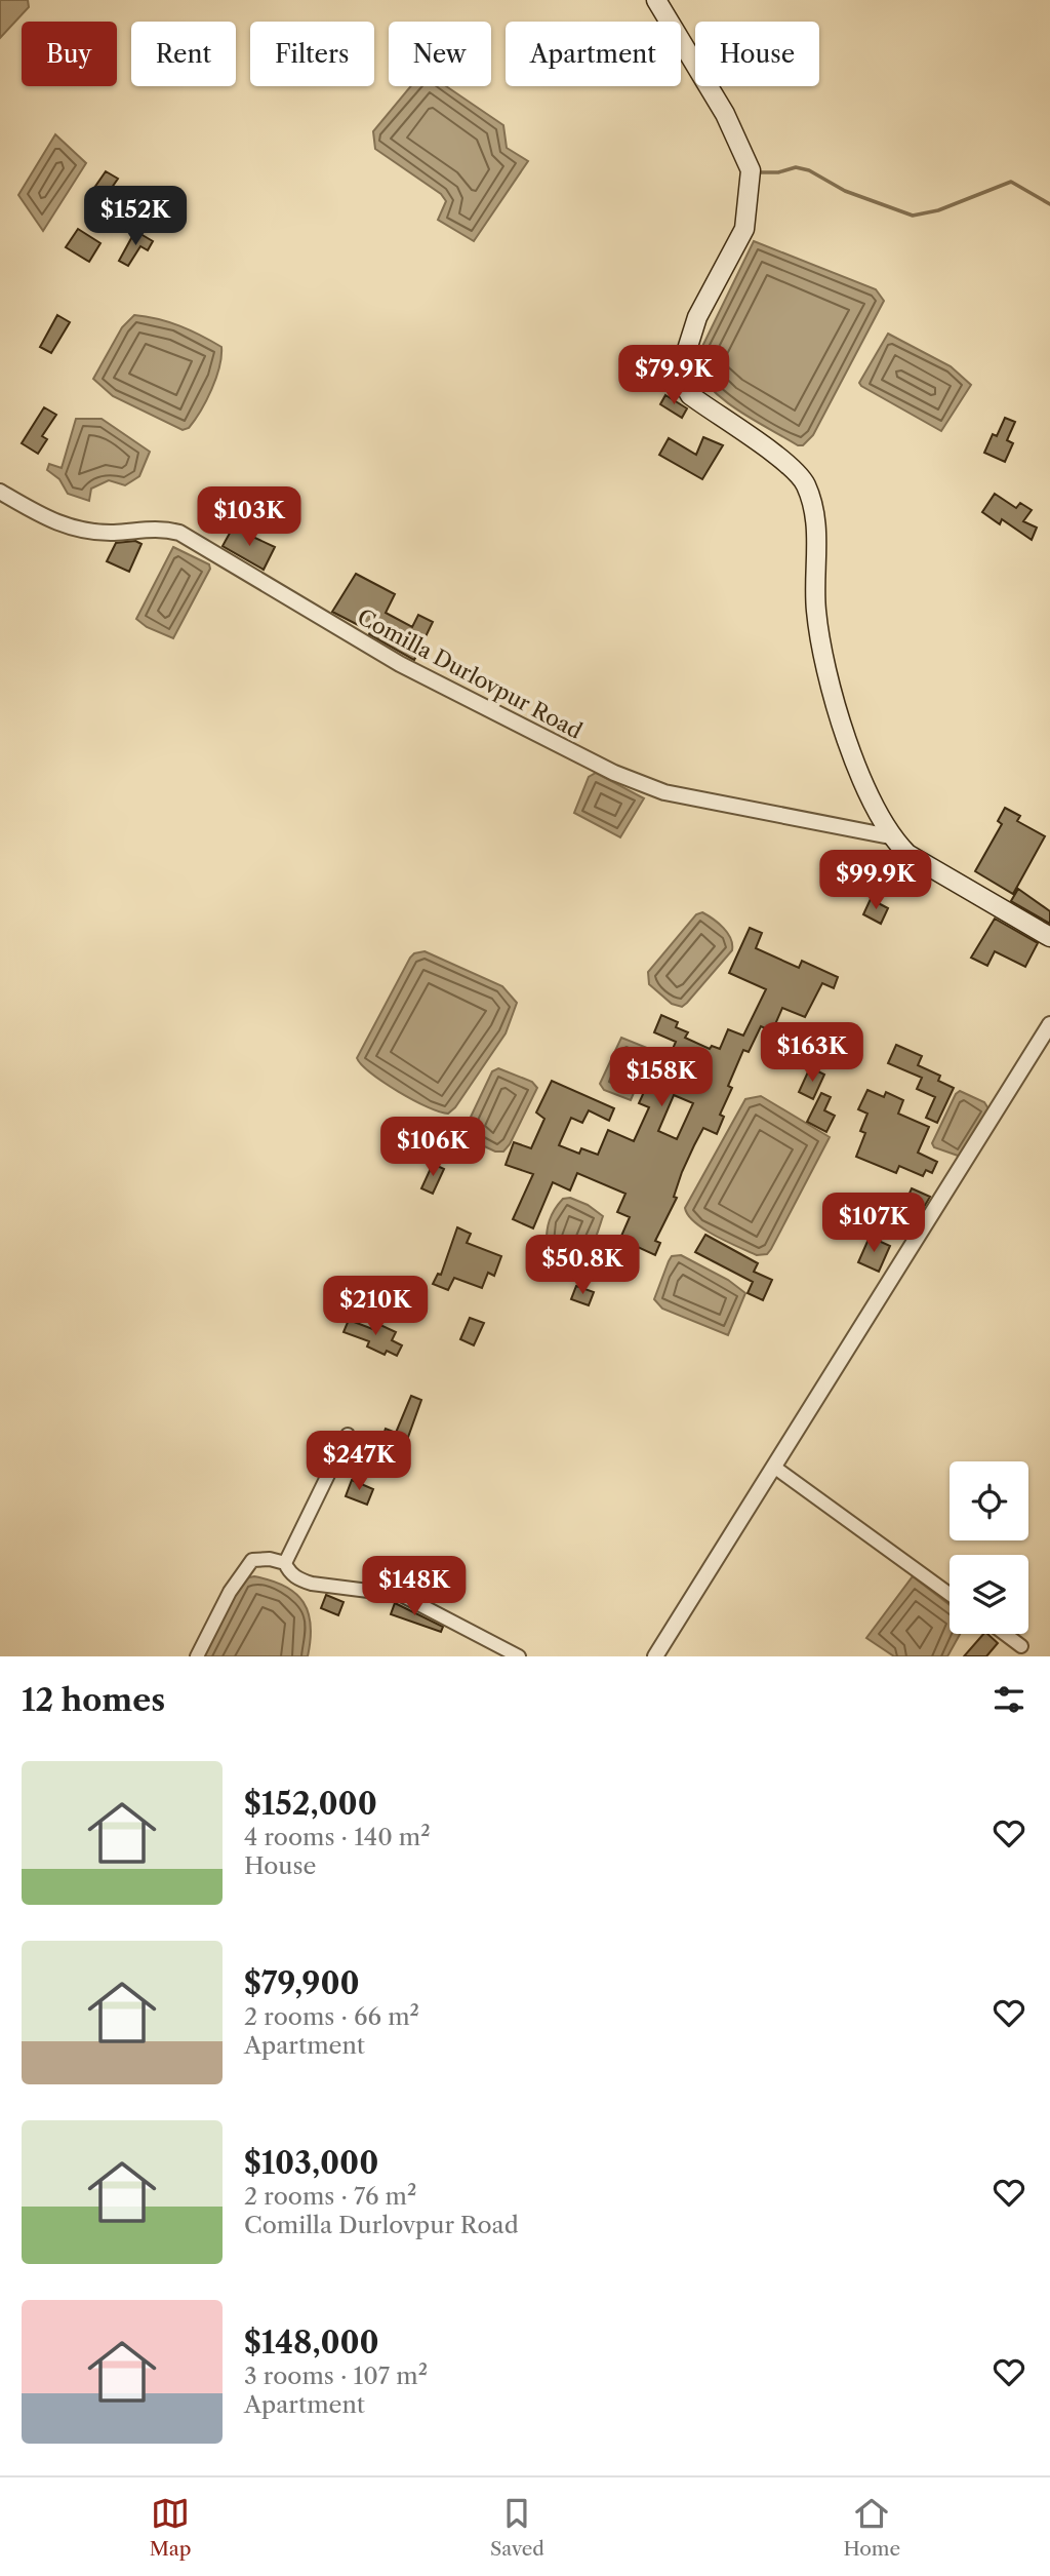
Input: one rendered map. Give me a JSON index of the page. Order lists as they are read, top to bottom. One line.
{"streets":{"street":["Comilla Durlovpur Road"]},"page":{"chip":["Buy","Rent","Filters","New","Apartment","House"],"price":["$152K","$79.9K","$103K","$99.9K","$163K","$158K","$106K","$107K","$50.8K","$210K","$247K","$148K"],"heading":"12 homes","list":[{"name":"$152,000","note":"4 rooms · 140 m² · House"},{"name":"$79,900","note":"2 rooms · 66 m² · Apartment"},{"name":"$103,000","note":"2 rooms · 76 m² · Comilla Durlovpur Road"},{"name":"$148,000","note":"3 rooms · 107 m² · Apartment"}],"tabs":["Map","Saved","Home"]}}
